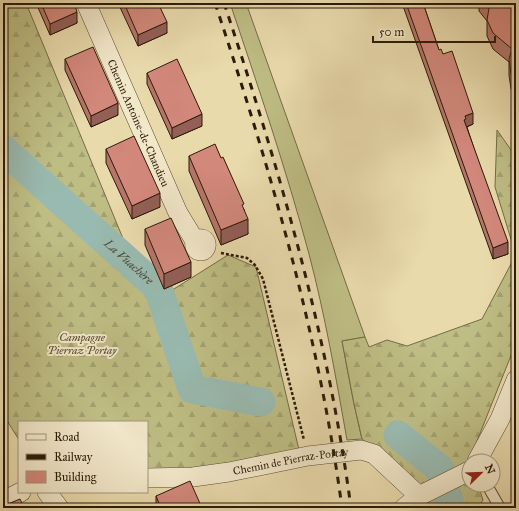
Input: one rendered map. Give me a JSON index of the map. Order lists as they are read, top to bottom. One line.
{"streets":{"street":["Chemin Antoine-de-Chandieu","Chemin de Pierraz-Portay"]},"water":["La Vuachère"],"parks":["Campagne Pierraz Portay"],"legend":["Road","Railway","Building"],"scale_bar":"50 m","north":"top right"}
